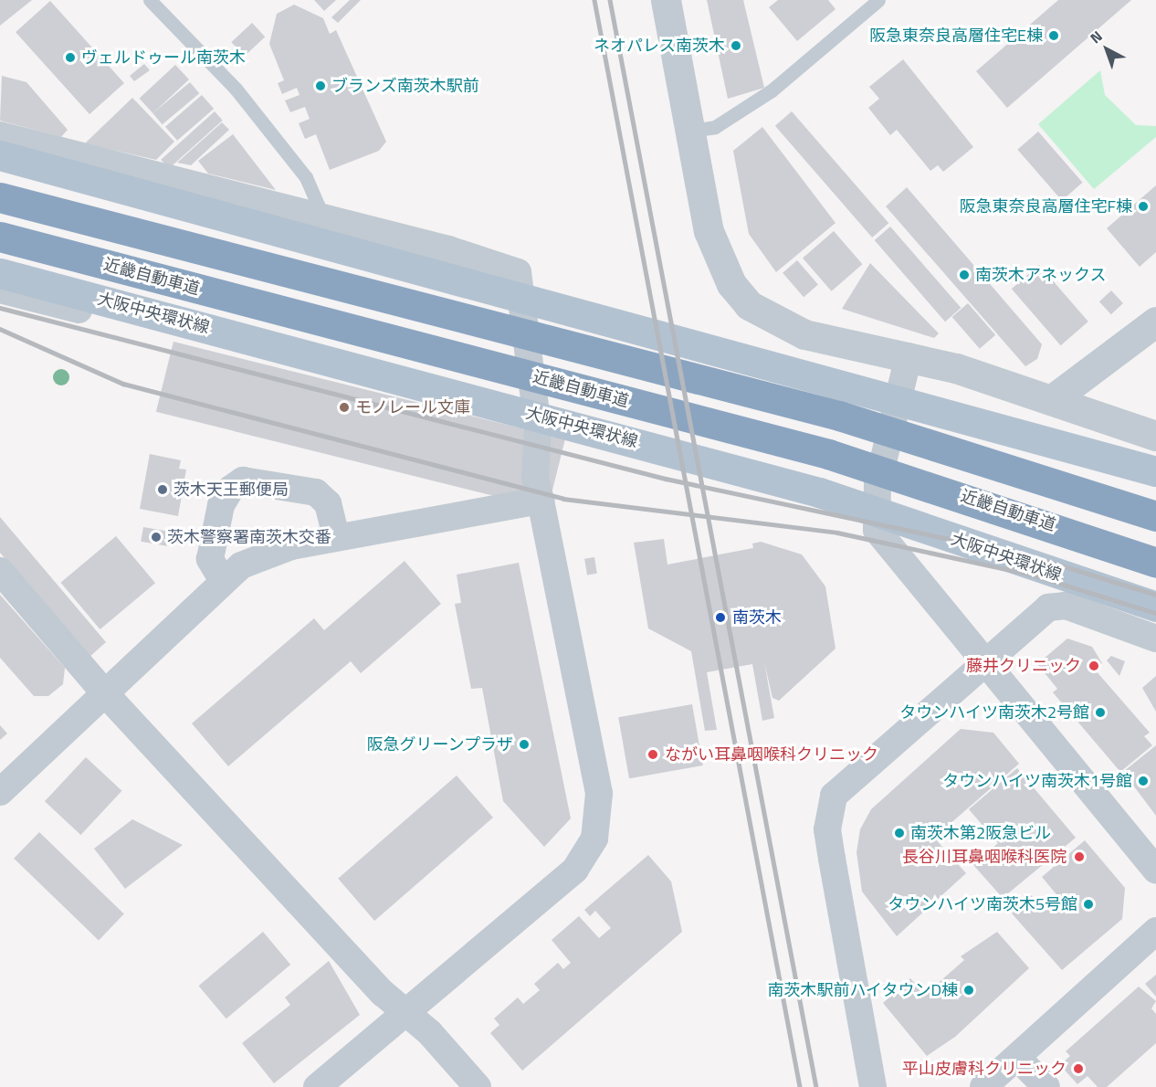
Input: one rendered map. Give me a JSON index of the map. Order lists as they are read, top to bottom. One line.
{"streets":{"highway":["近畿自動車道"],"main road":["大阪中央環状線"]},"places":["阪急東奈良高層住宅E棟","ネオパレス南茨木","ヴェルドゥール南茨木","ブランズ南茨木駅前","阪急東奈良高層住宅F棟","南茨木アネックス","モノレール文庫","茨木天王郵便局","茨木警察署南茨木交番","南茨木","藤井クリニック","タウンハイツ南茨木2号館","阪急グリーンプラザ","ながい耳鼻咽喉科クリニック","タウンハイツ南茨木1号館","南茨木第2阪急ビル","長谷川耳鼻咽喉科医院","タウンハイツ南茨木5号館","南茨木駅前ハイタウンD棟","平山皮膚科クリニック"],"north":"top left"}
